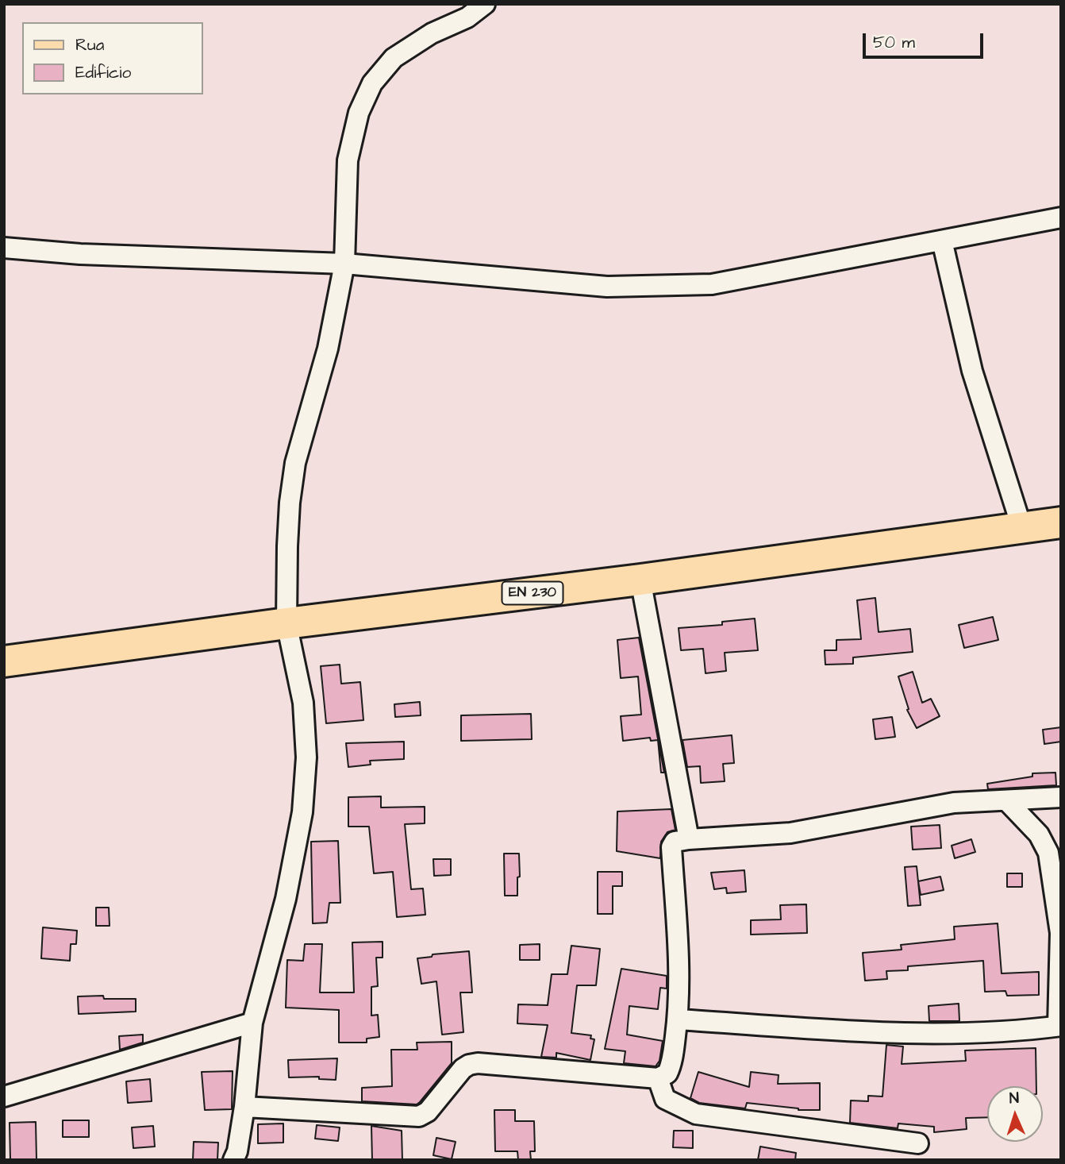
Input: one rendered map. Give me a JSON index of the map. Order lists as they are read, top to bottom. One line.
{"streets":{"main road":["EN 230"]},"legend":["Rua","Edifício"],"scale_bar":"50 m","north":"top"}
